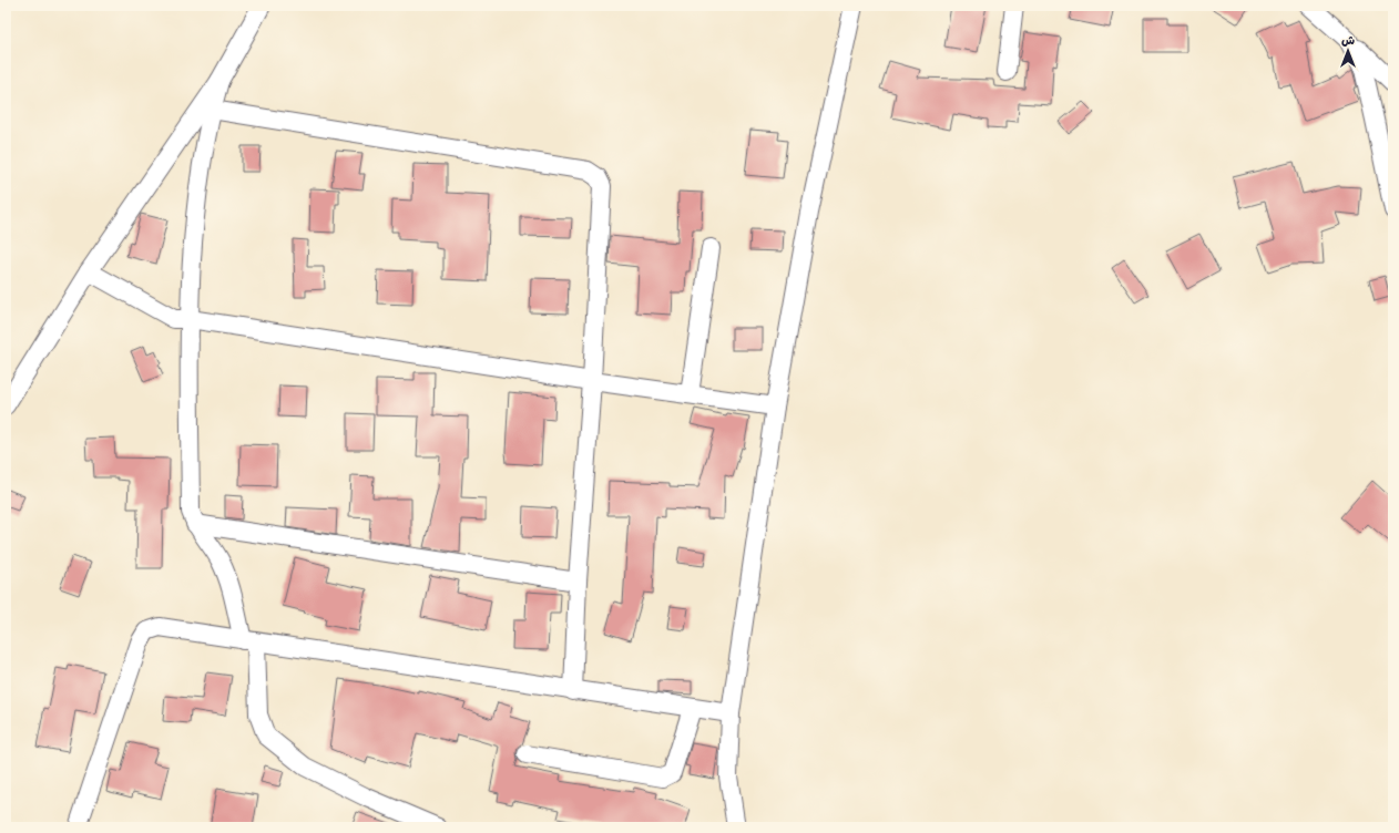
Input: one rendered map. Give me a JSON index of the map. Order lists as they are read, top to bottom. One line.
{"north":"top"}
